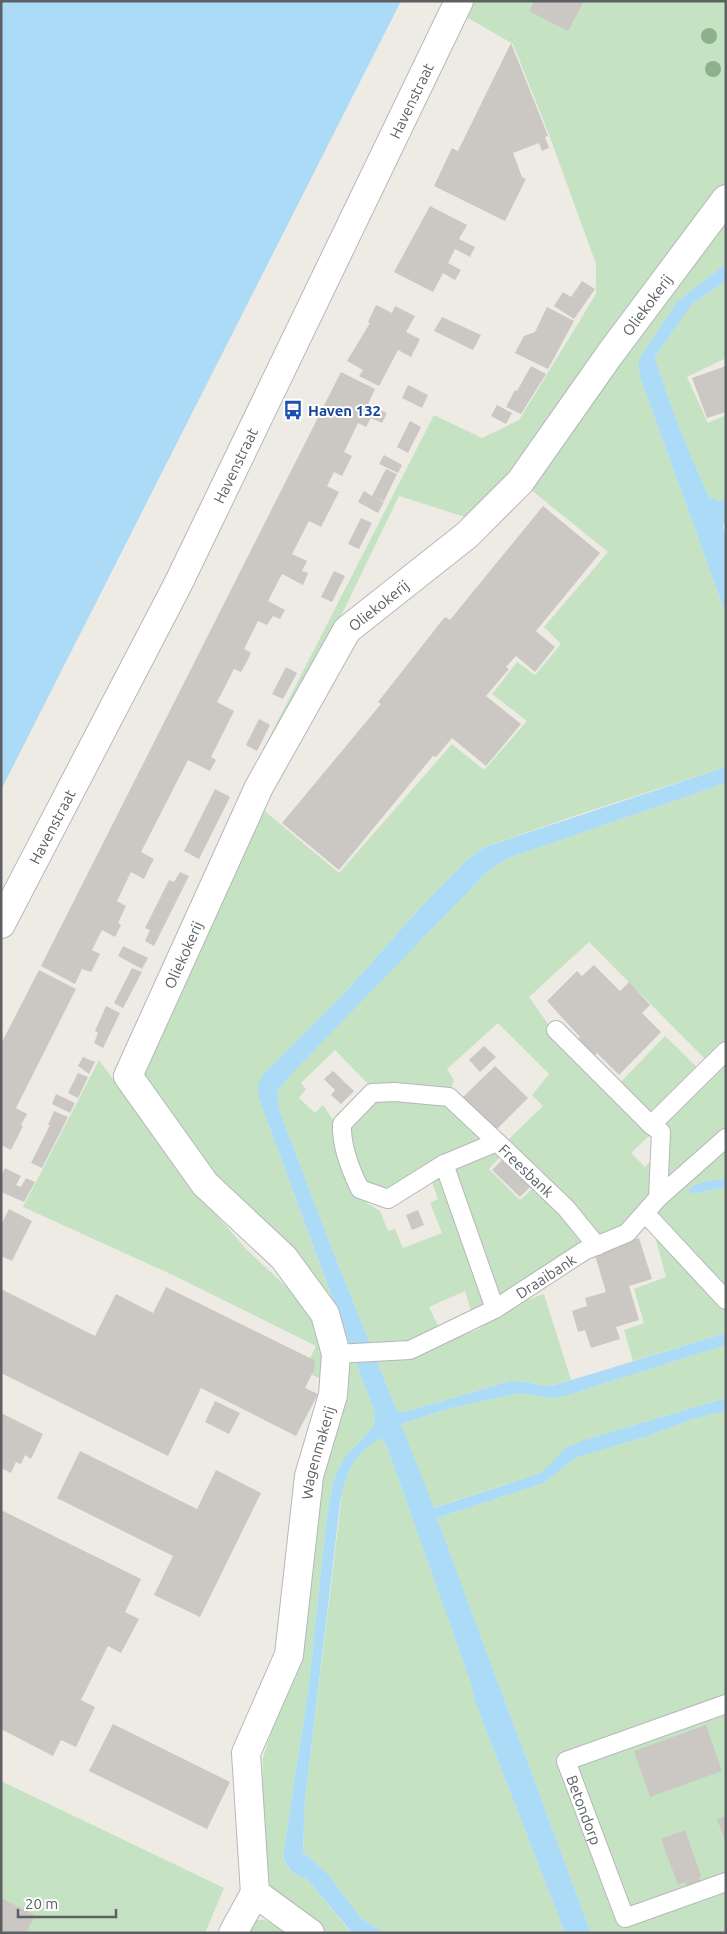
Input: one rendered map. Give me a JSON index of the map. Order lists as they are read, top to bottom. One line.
{"streets":{"street":["Havenstraat","Oliekokerij","Wagenmakerij"],"lane":["Freesbank","Draaibank","Betondorp"]},"crossings":[["Oliekokerij","Wagenmakerij"],["Freesbank","Draaibank"],["Draaibank","Wagenmakerij"]],"places":{"bus stop":["Haven 132"]},"scale_bar":"20 m"}
